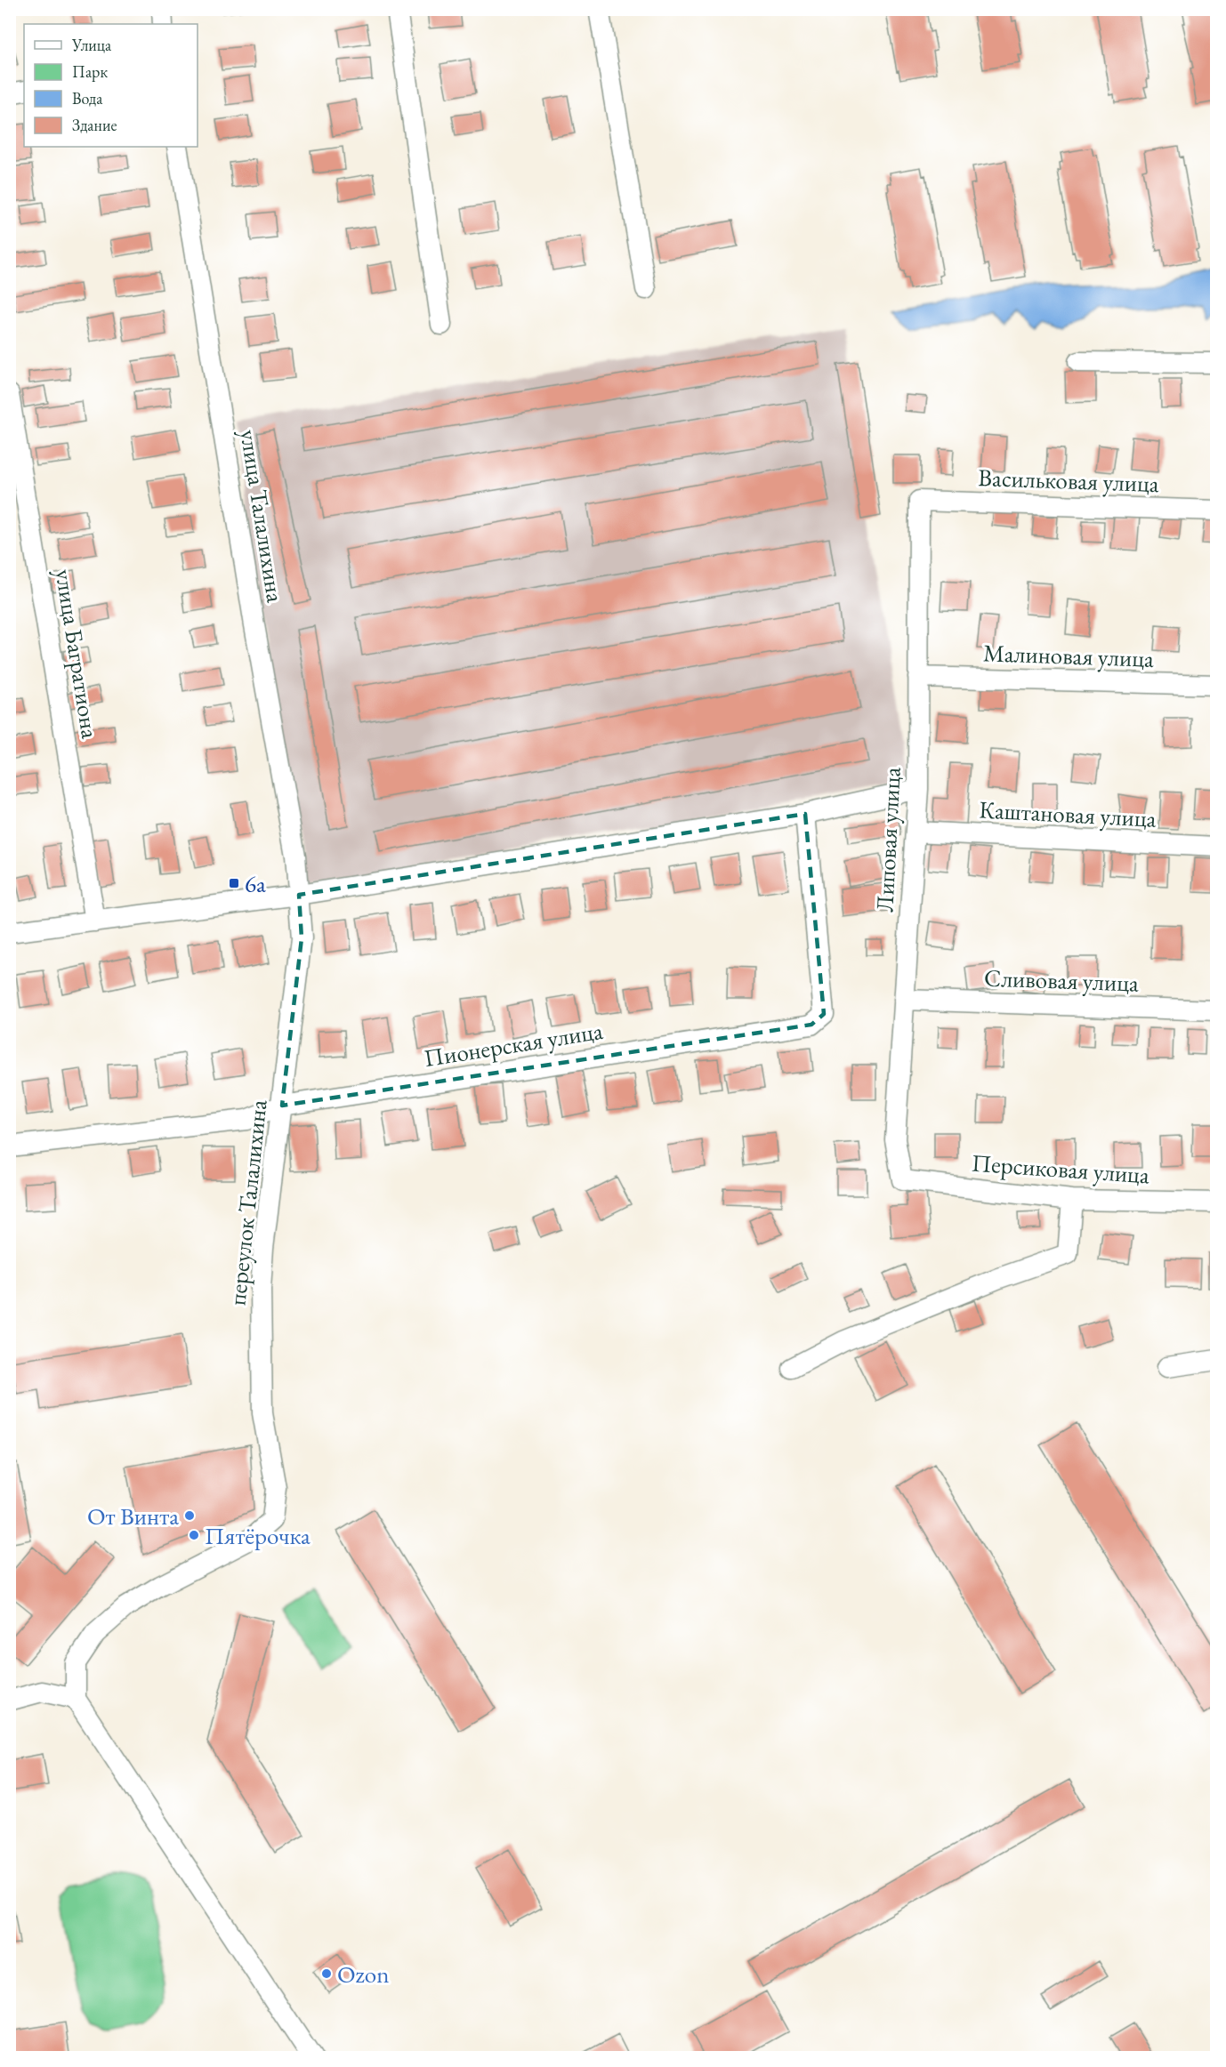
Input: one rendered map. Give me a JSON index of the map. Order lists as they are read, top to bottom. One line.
{"streets":{"street":["Васильковая улица","улица Талалихина","улица Багратиона","Малиновая улица","Каштановая улица","Липовая улица","Сливовая улица","Пионерская улица","Персиковая улица","переулок Талалихина"]},"crossings":[["Васильковая улица","Липовая улица"],["улица Талалихина","переулок Талалихина"],["Малиновая улица","Липовая улица"],["Каштановая улица","Липовая улица"],["Липовая улица","Сливовая улица"],["Липовая улица","Персиковая улица"],["Пионерская улица","переулок Талалихина"]],"places":{"transit":["6а"],"other":["От Винта","Пятёрочка","Ozon"]},"legend":["Улица","Парк","Вода","Здание"]}
